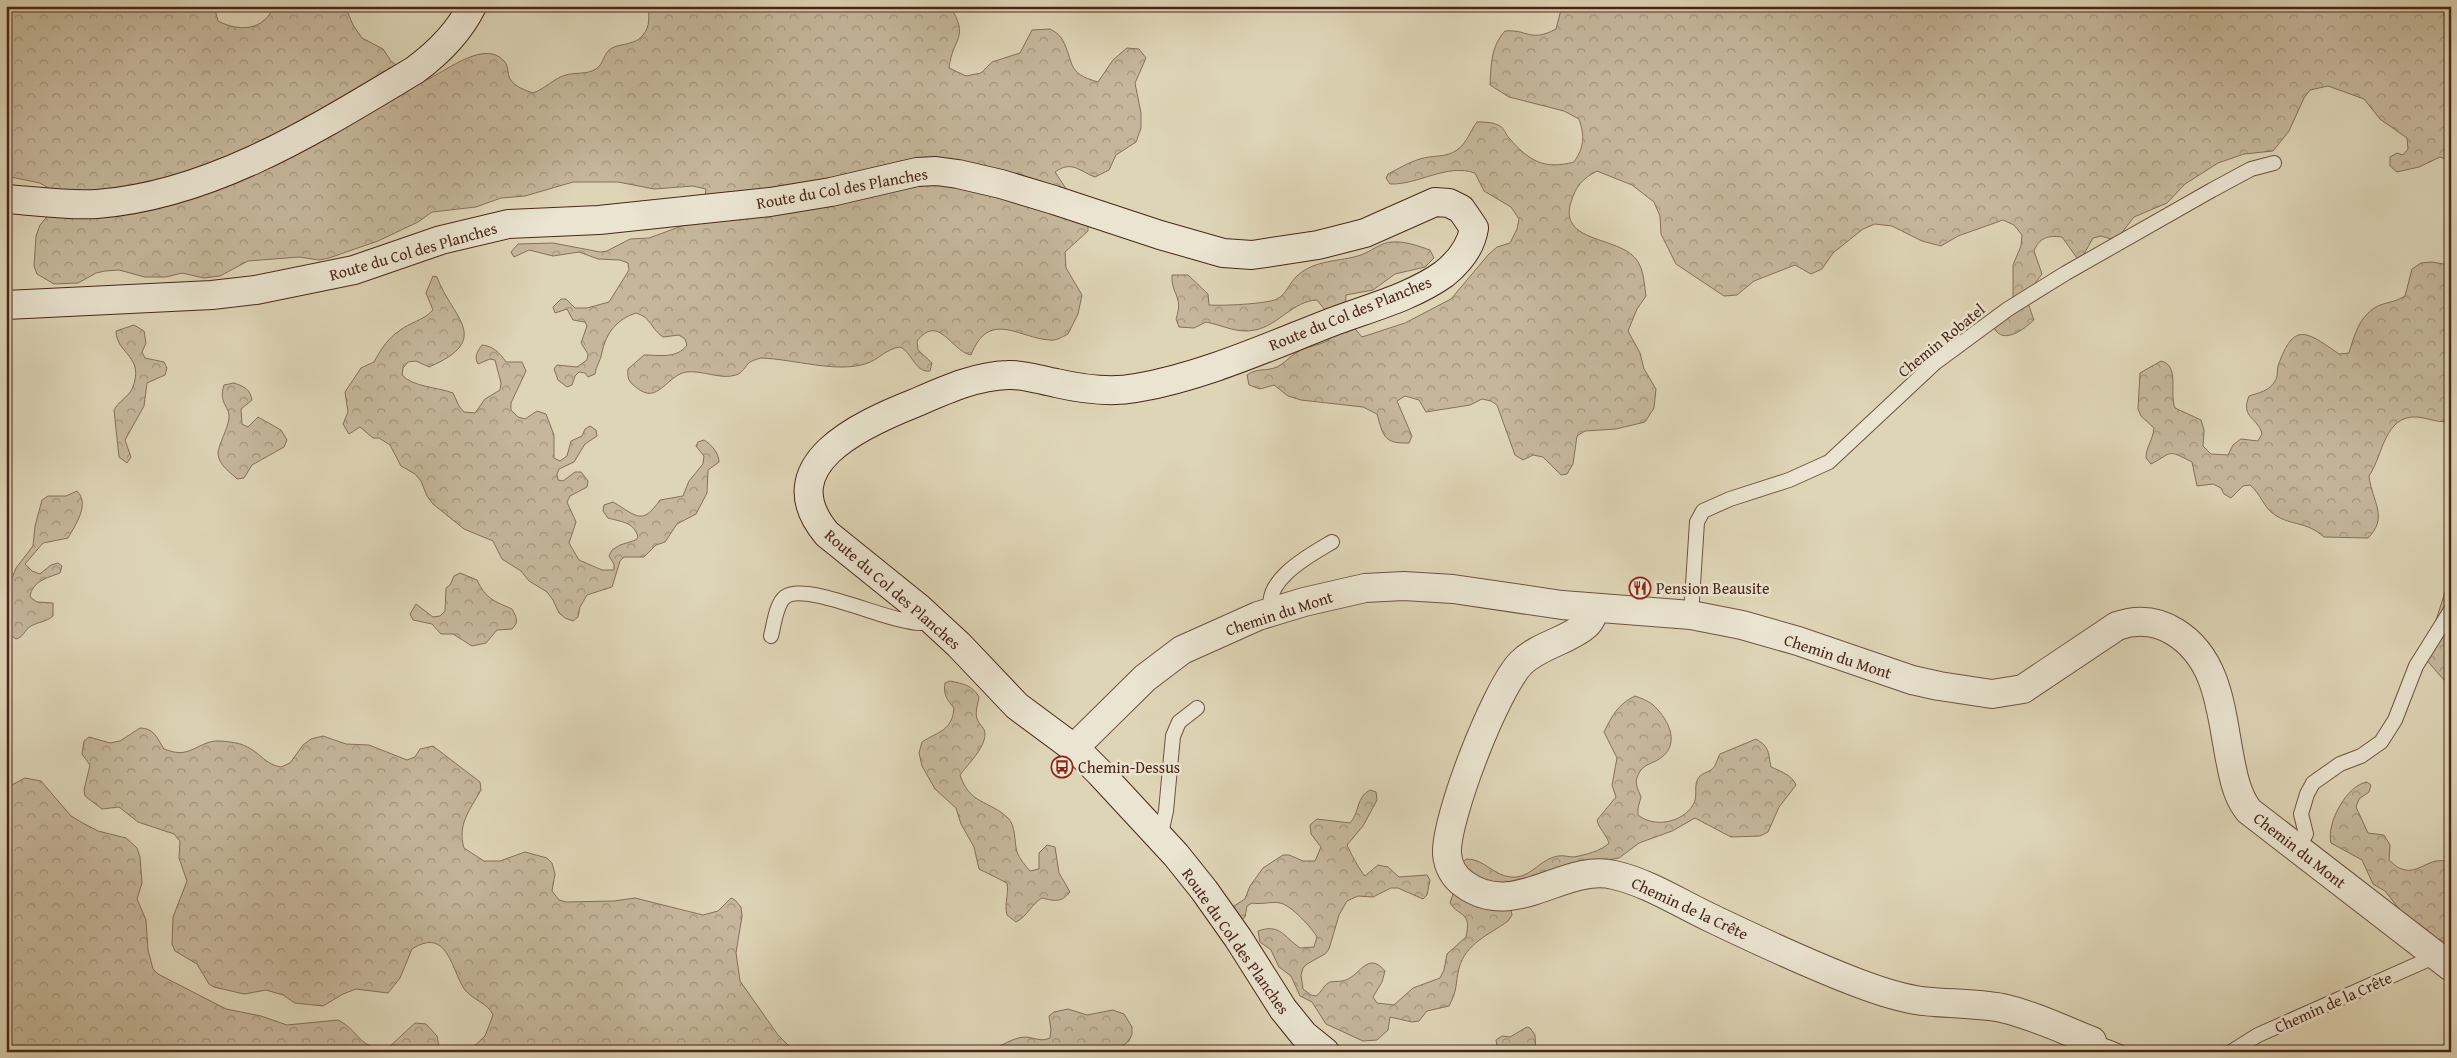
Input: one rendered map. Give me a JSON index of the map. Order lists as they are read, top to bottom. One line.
{"streets":{"street":["Route du Col des Planches","Chemin du Mont","Chemin de la Crête"],"lane":["Chemin Robatel"]},"crossings":[["Route du Col des Planches","Chemin du Mont"],["Chemin Robatel","Chemin du Mont"],["Chemin du Mont","Chemin de la Crête"]],"places":{"restaurant":["Pension Beausite"],"bus stop":["Chemin-Dessus"]}}
